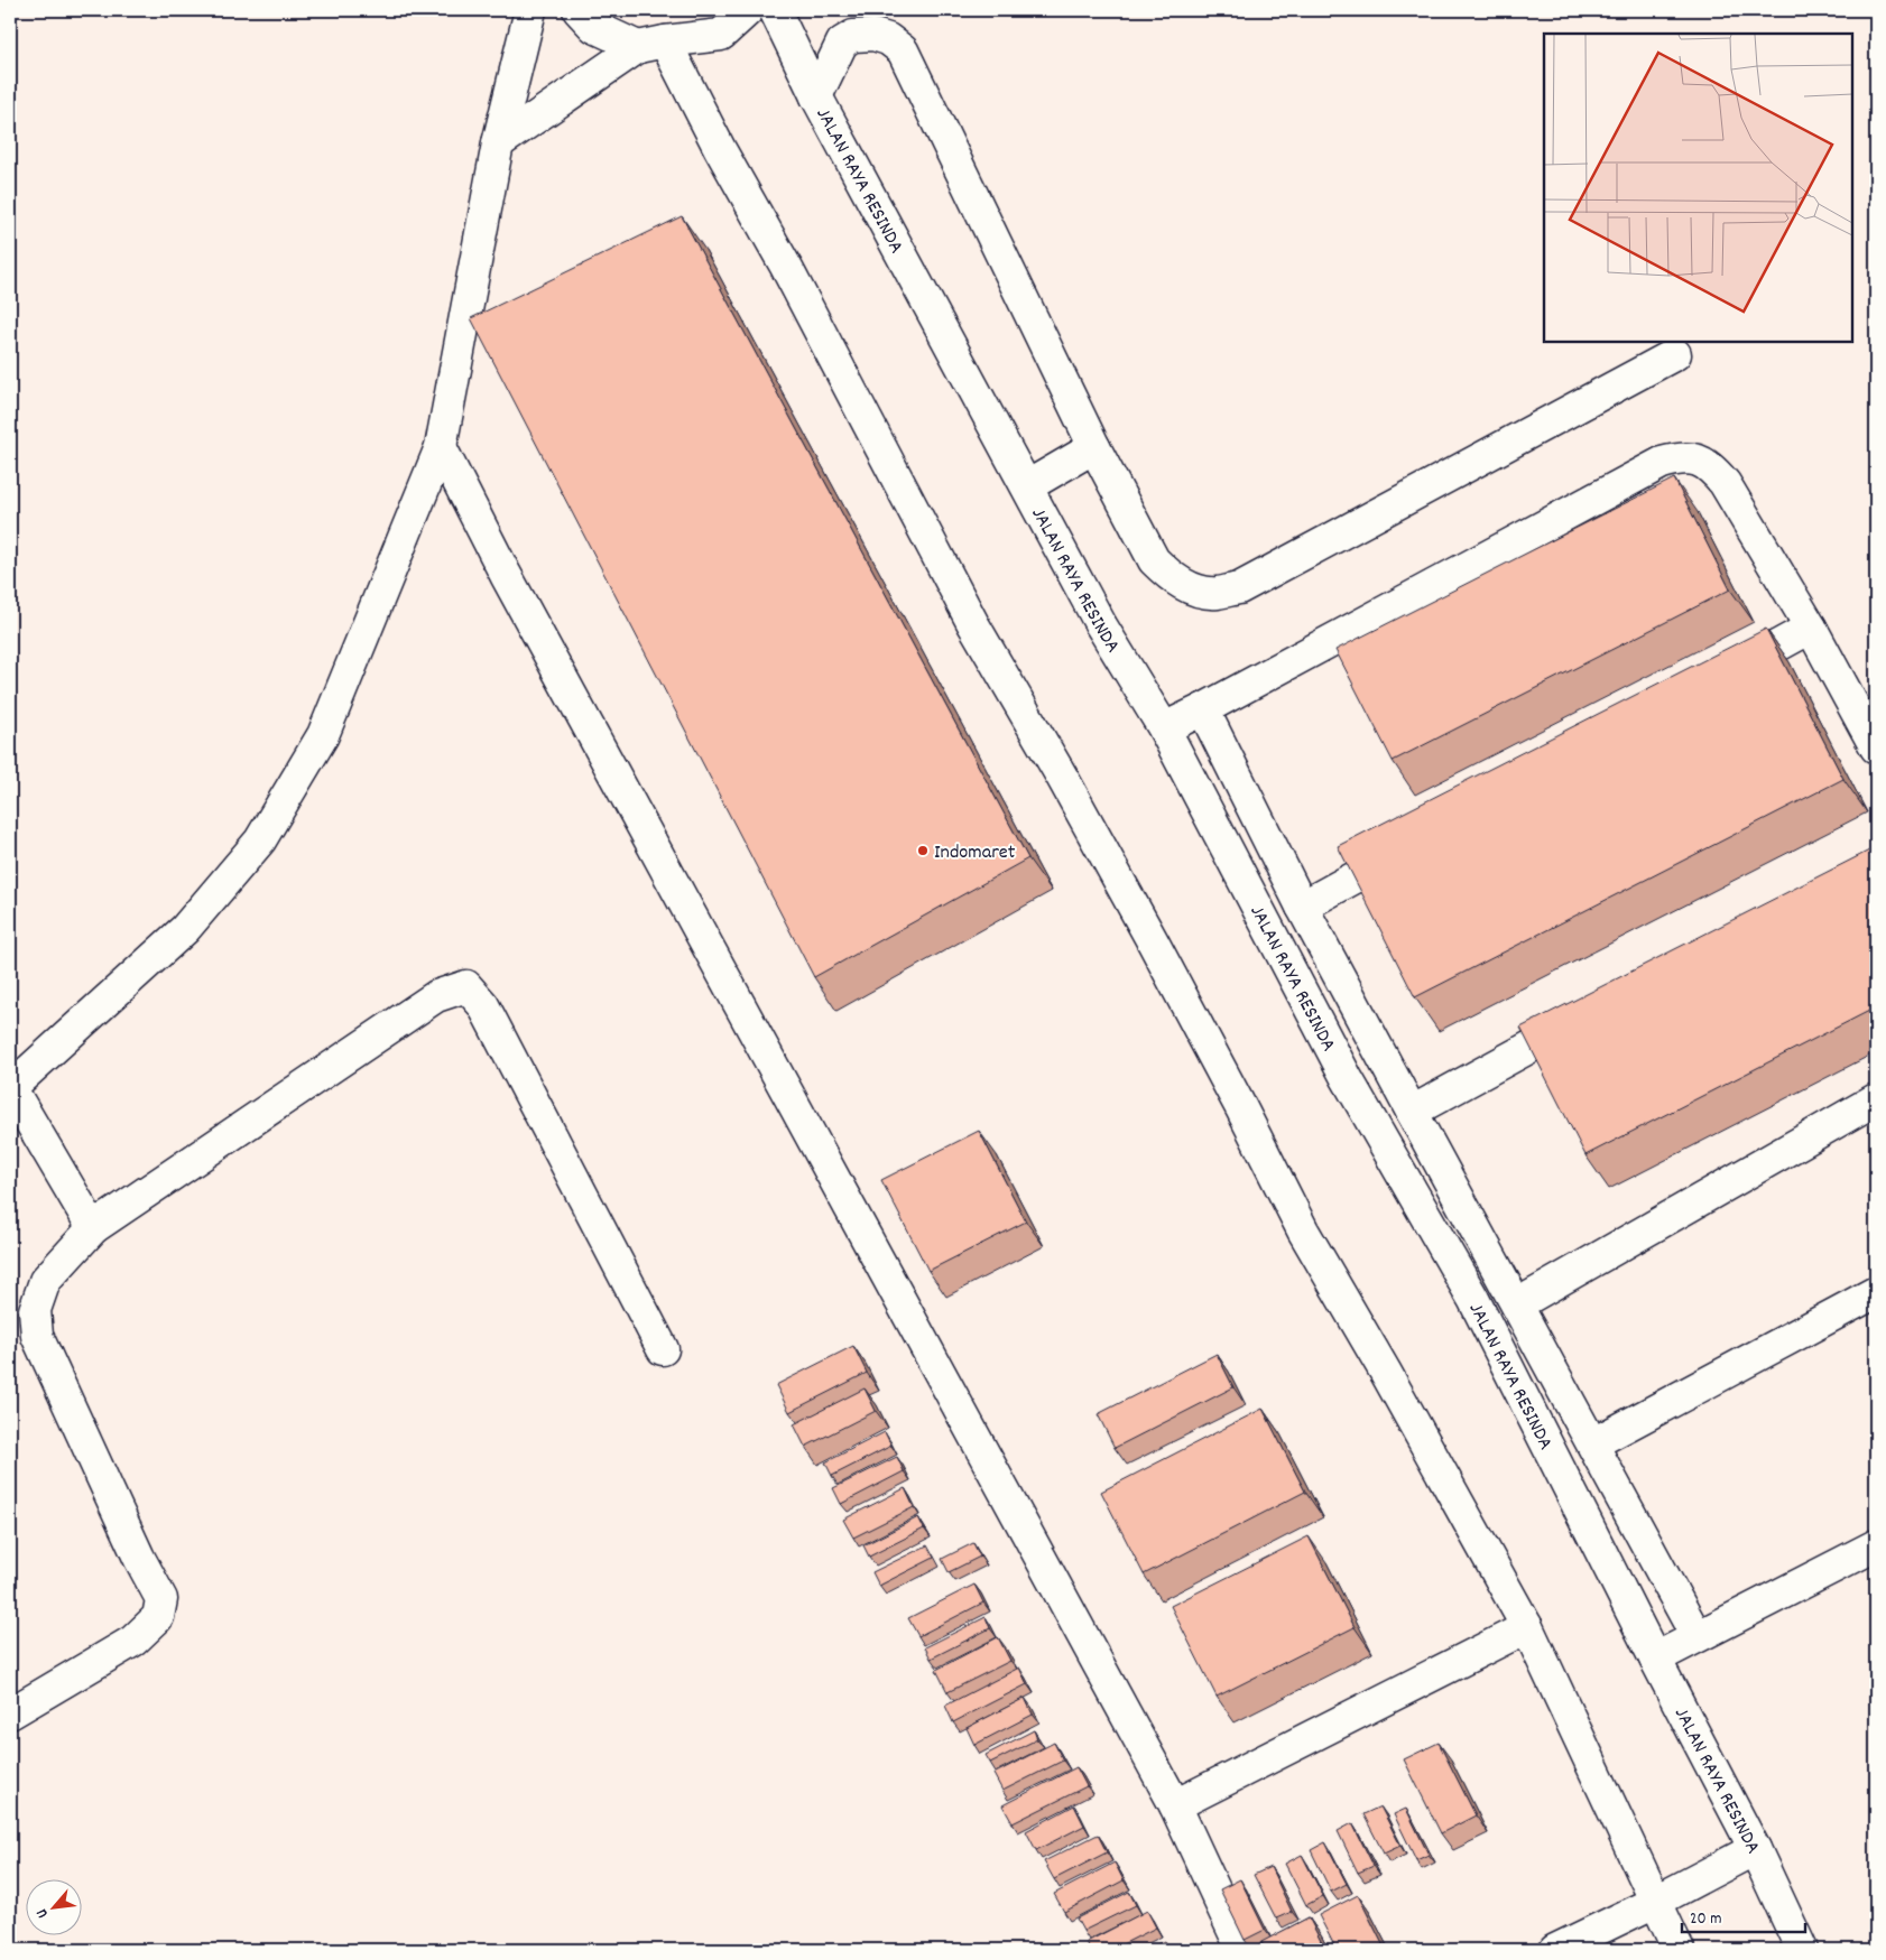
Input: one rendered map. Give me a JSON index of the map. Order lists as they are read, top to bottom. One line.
{"streets":{"street":["JALAN RAYA RESINDA"]},"places":["Indomaret"],"scale_bar":"20 m","north":"bottom left"}
